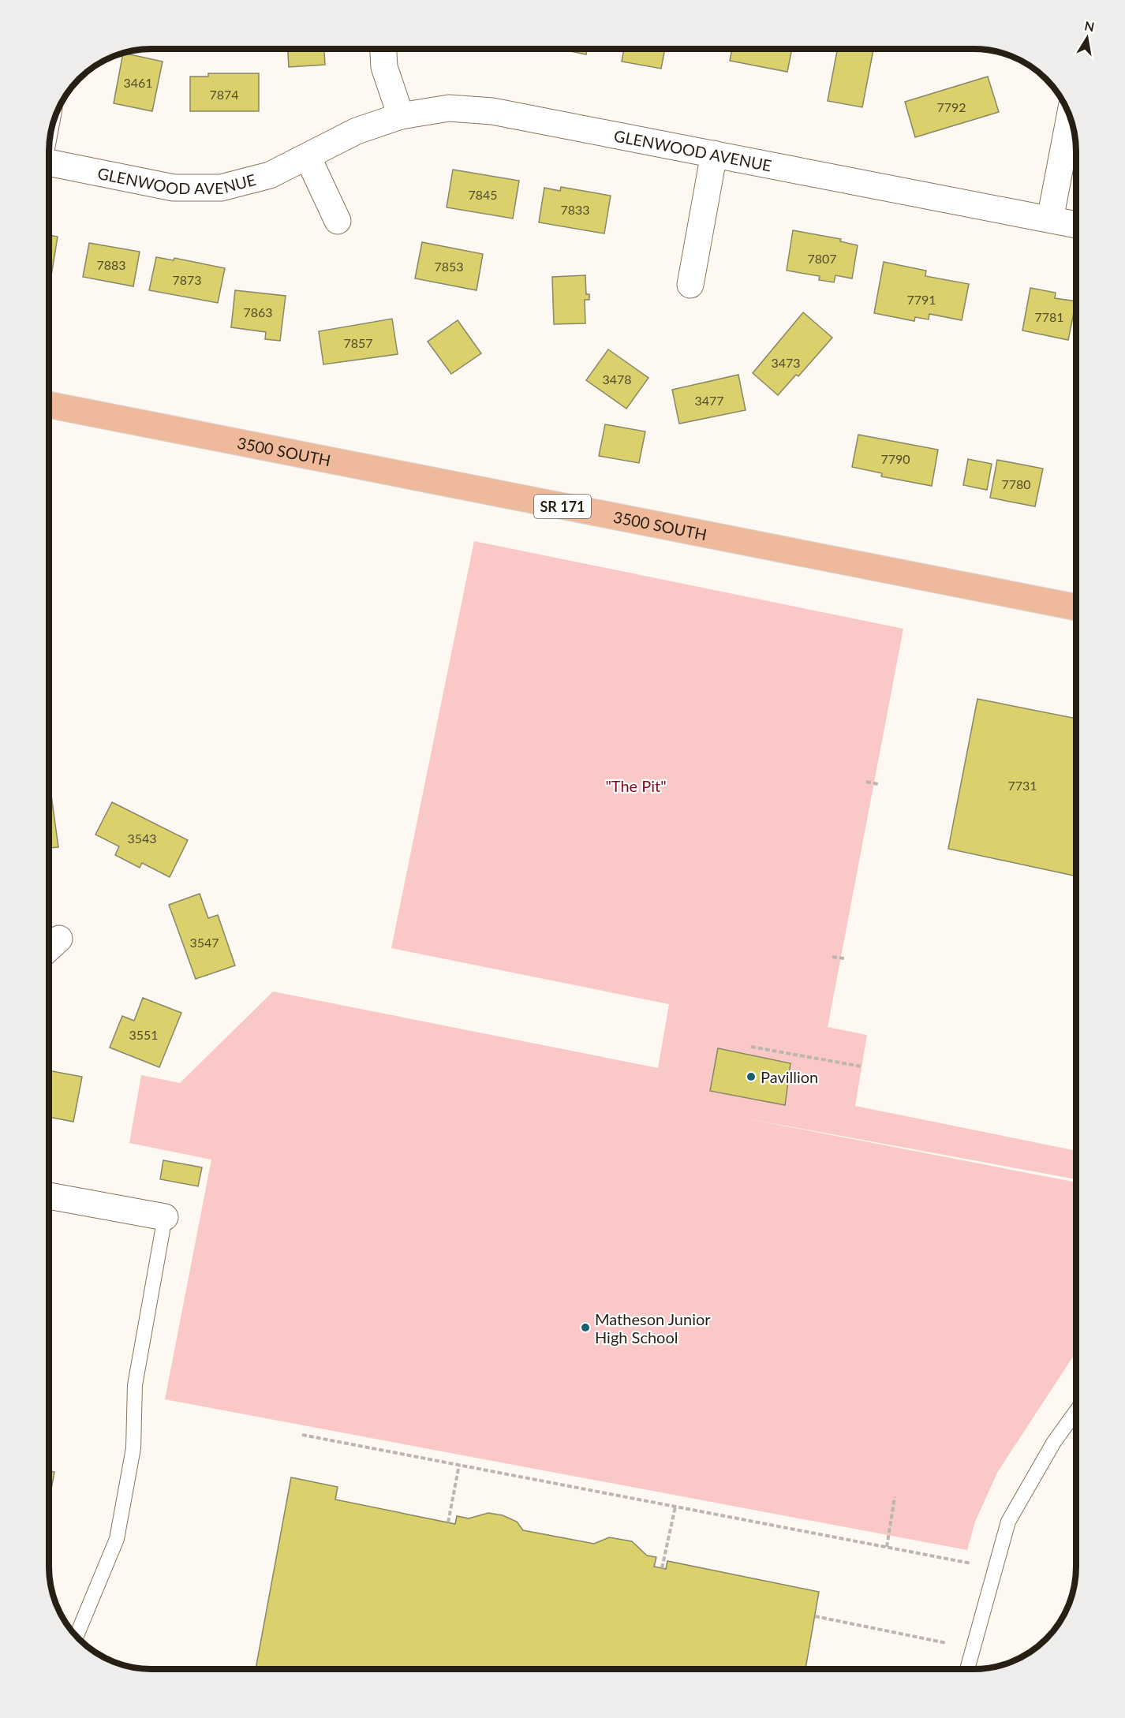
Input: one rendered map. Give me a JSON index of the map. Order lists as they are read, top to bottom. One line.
{"streets":{"main road":["3500 SOUTH","SR 171"],"street":["GLENWOOD AVENUE"]},"parks":["\"The Pit\""],"places":["Pavillion","Matheson Junior High School"],"house_numbers":["3461","7874","7792","7845","7833","7807","7883","7853","7873","7791","7863","7781","7857","3473","3478","3477","7790","7780","7731","3543","3547","3551"],"north":"top"}
